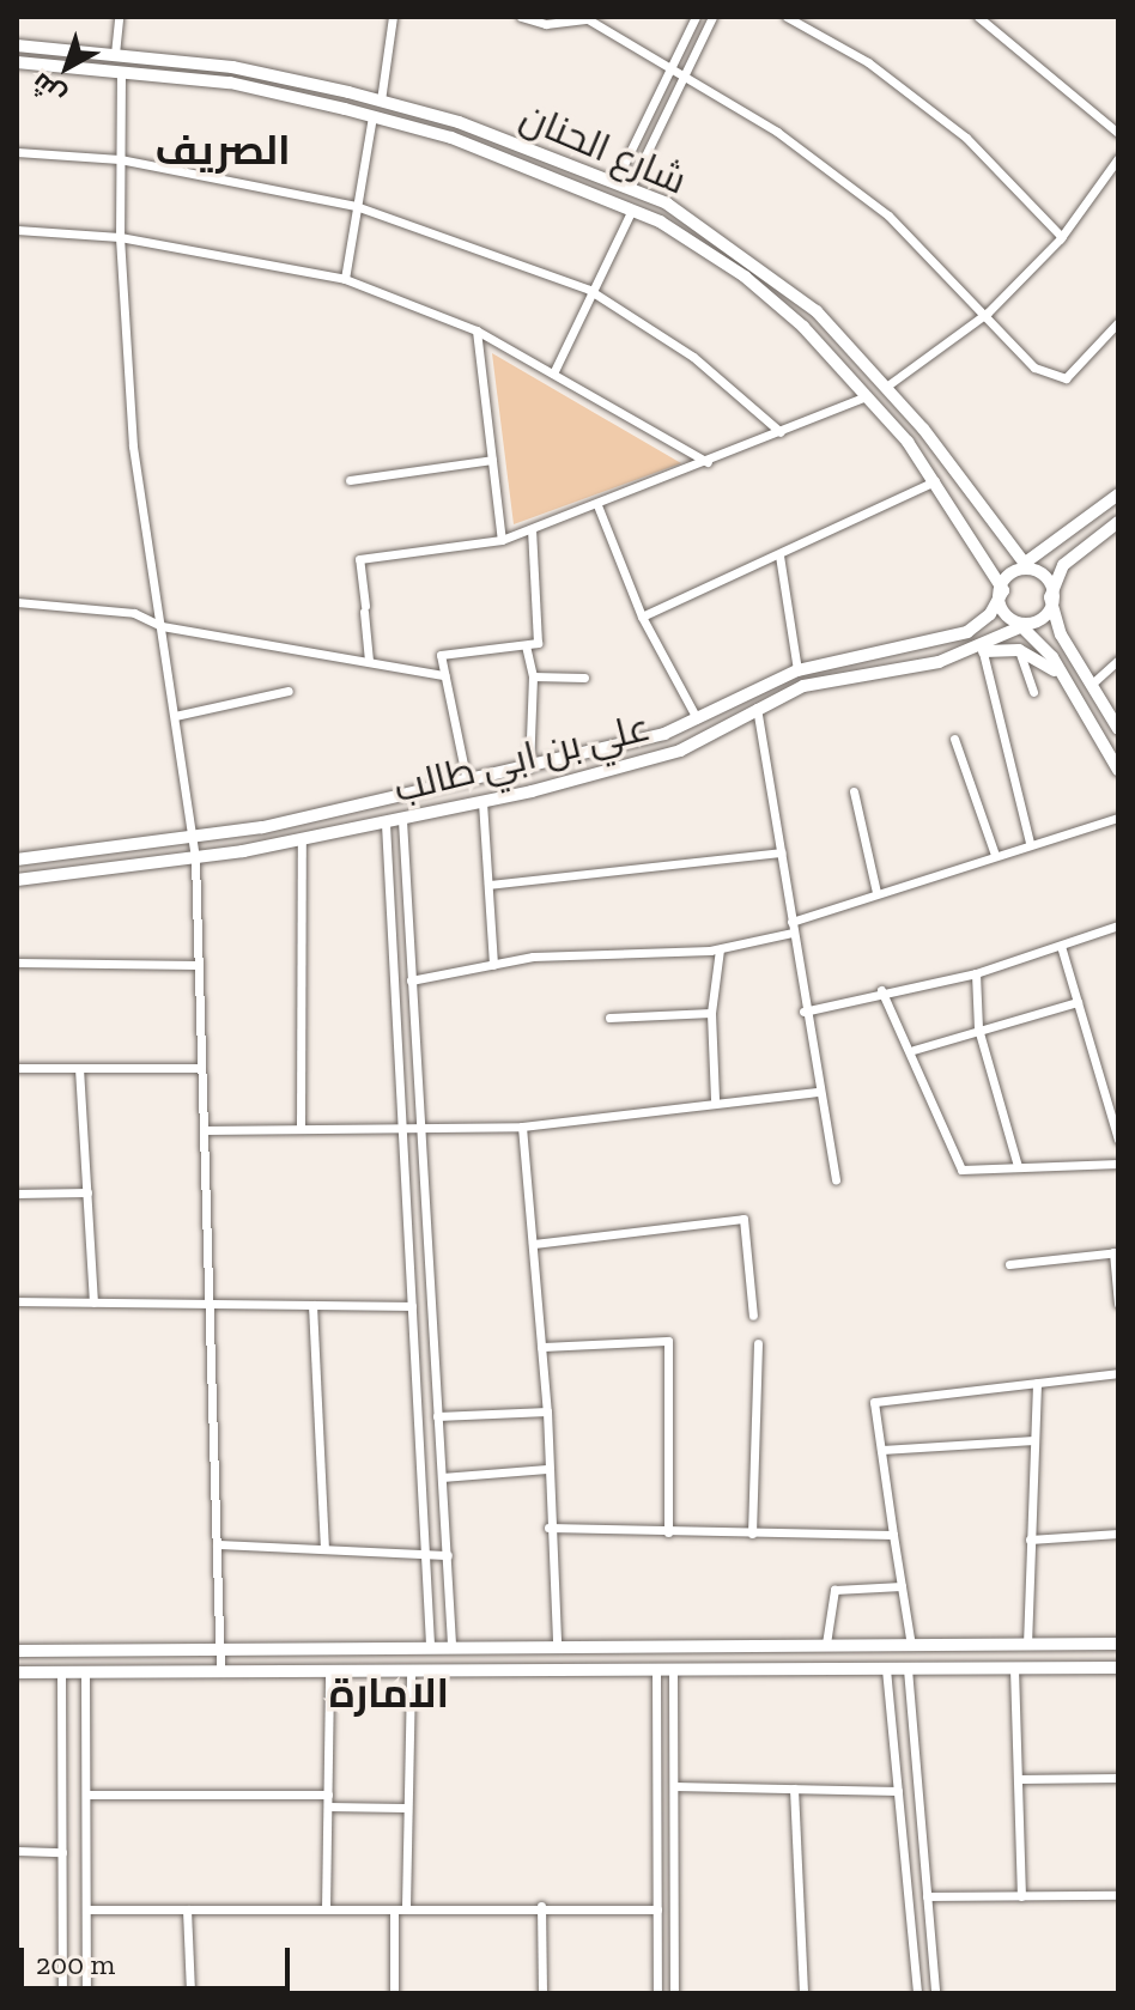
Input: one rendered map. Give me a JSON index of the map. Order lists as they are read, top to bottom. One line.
{"streets":{"main road":["شارع الحنان","علي بن ابي طالب"]},"crossings":[["شارع الحنان","علي بن ابي طالب"]],"districts":["الصريف","الامارة"],"scale_bar":"200 m","north":"bottom left"}
